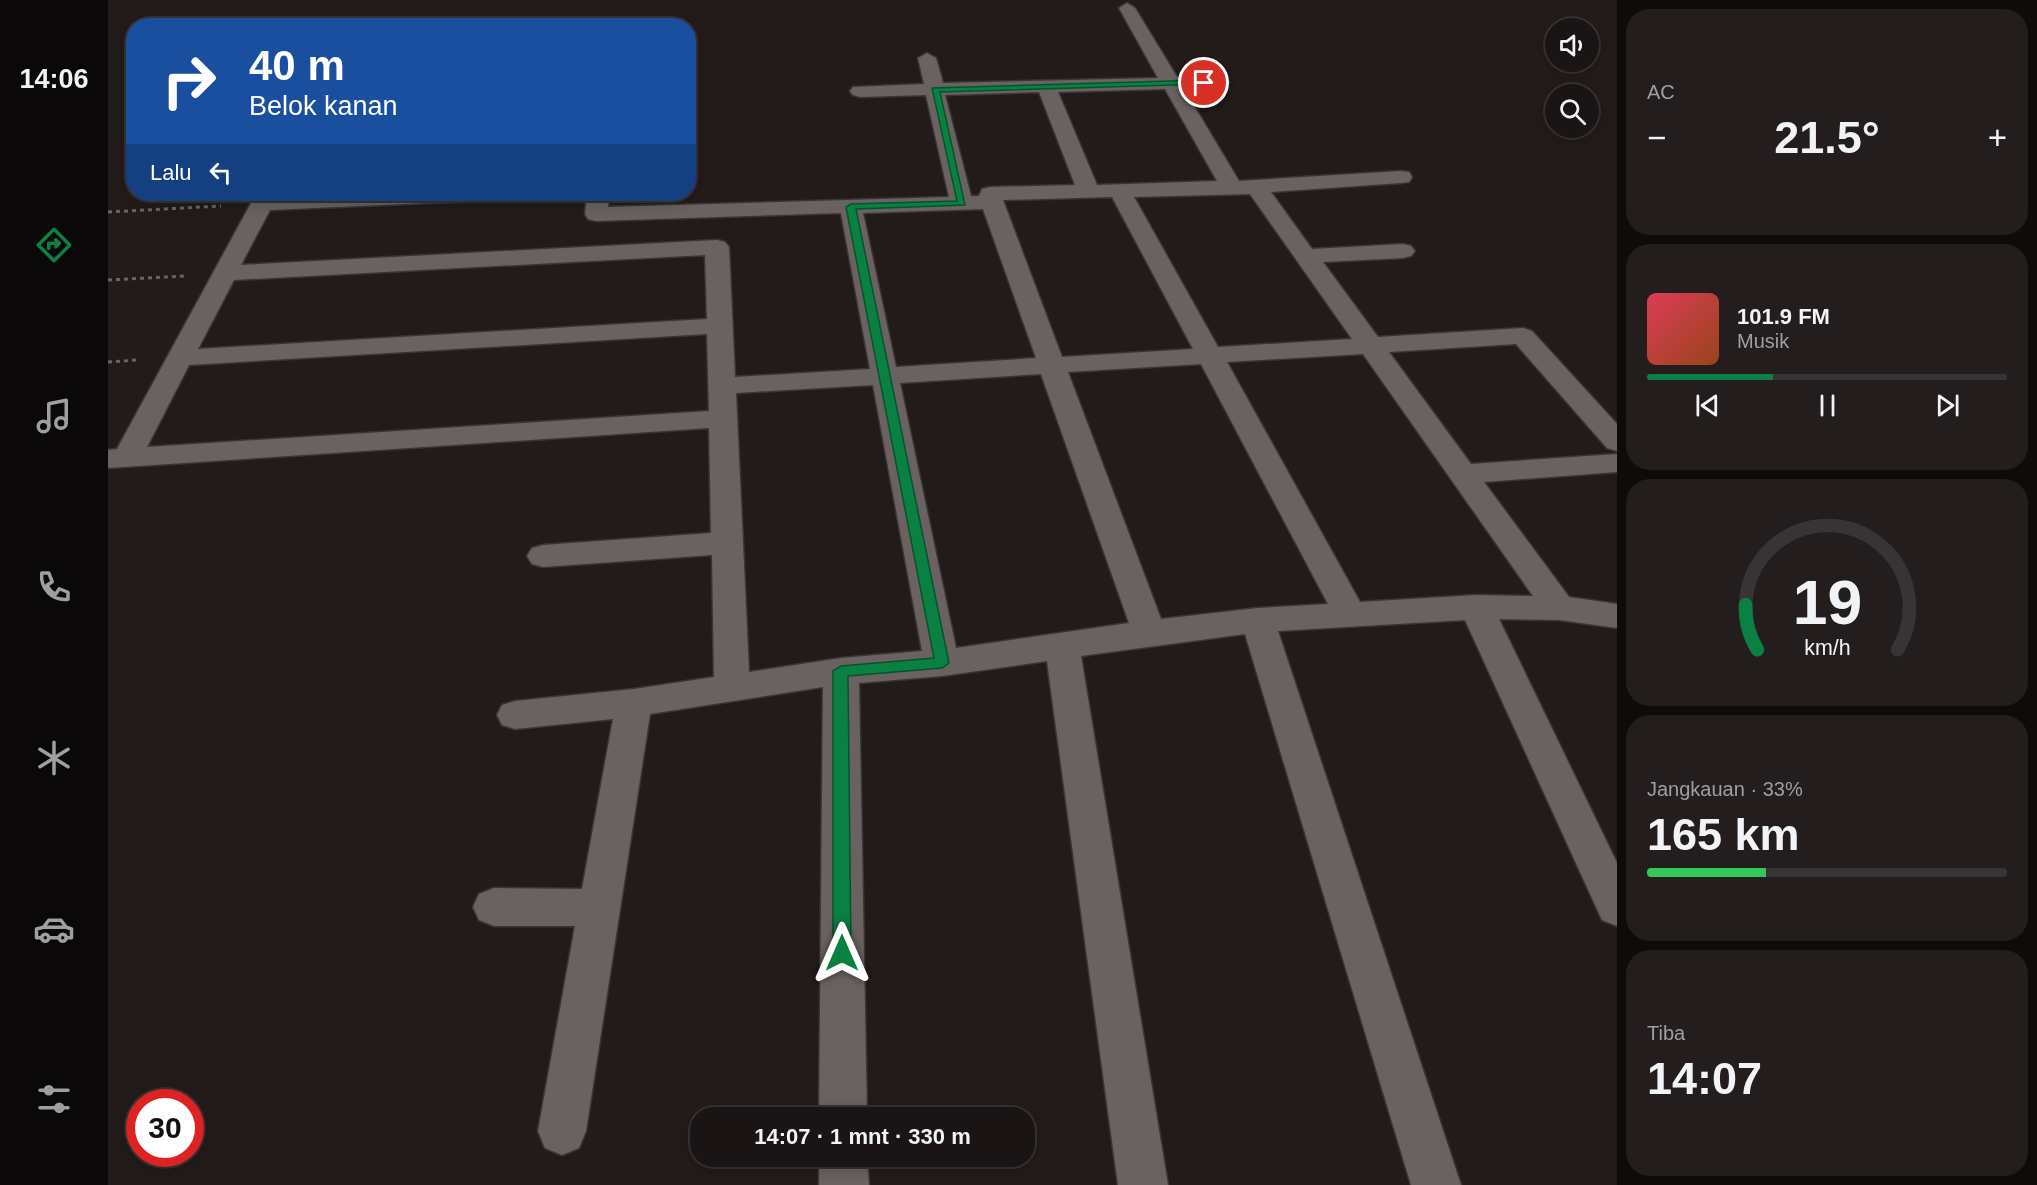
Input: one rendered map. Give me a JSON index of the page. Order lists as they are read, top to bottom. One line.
{"page":{"tabs":"14:06","tile":["AC",["Jangkauan · 33%","165 km"],["Tiba","14:07"]],"turn":["40 m","Belok kanan"],"heat":["−","21.5°","+"],"then":"Lalu","song":["101.9 FM","Musik"],"limit":"30","trip":"14:07 · 1 mnt · 330 m","gauge":["19","km/h"]}}
